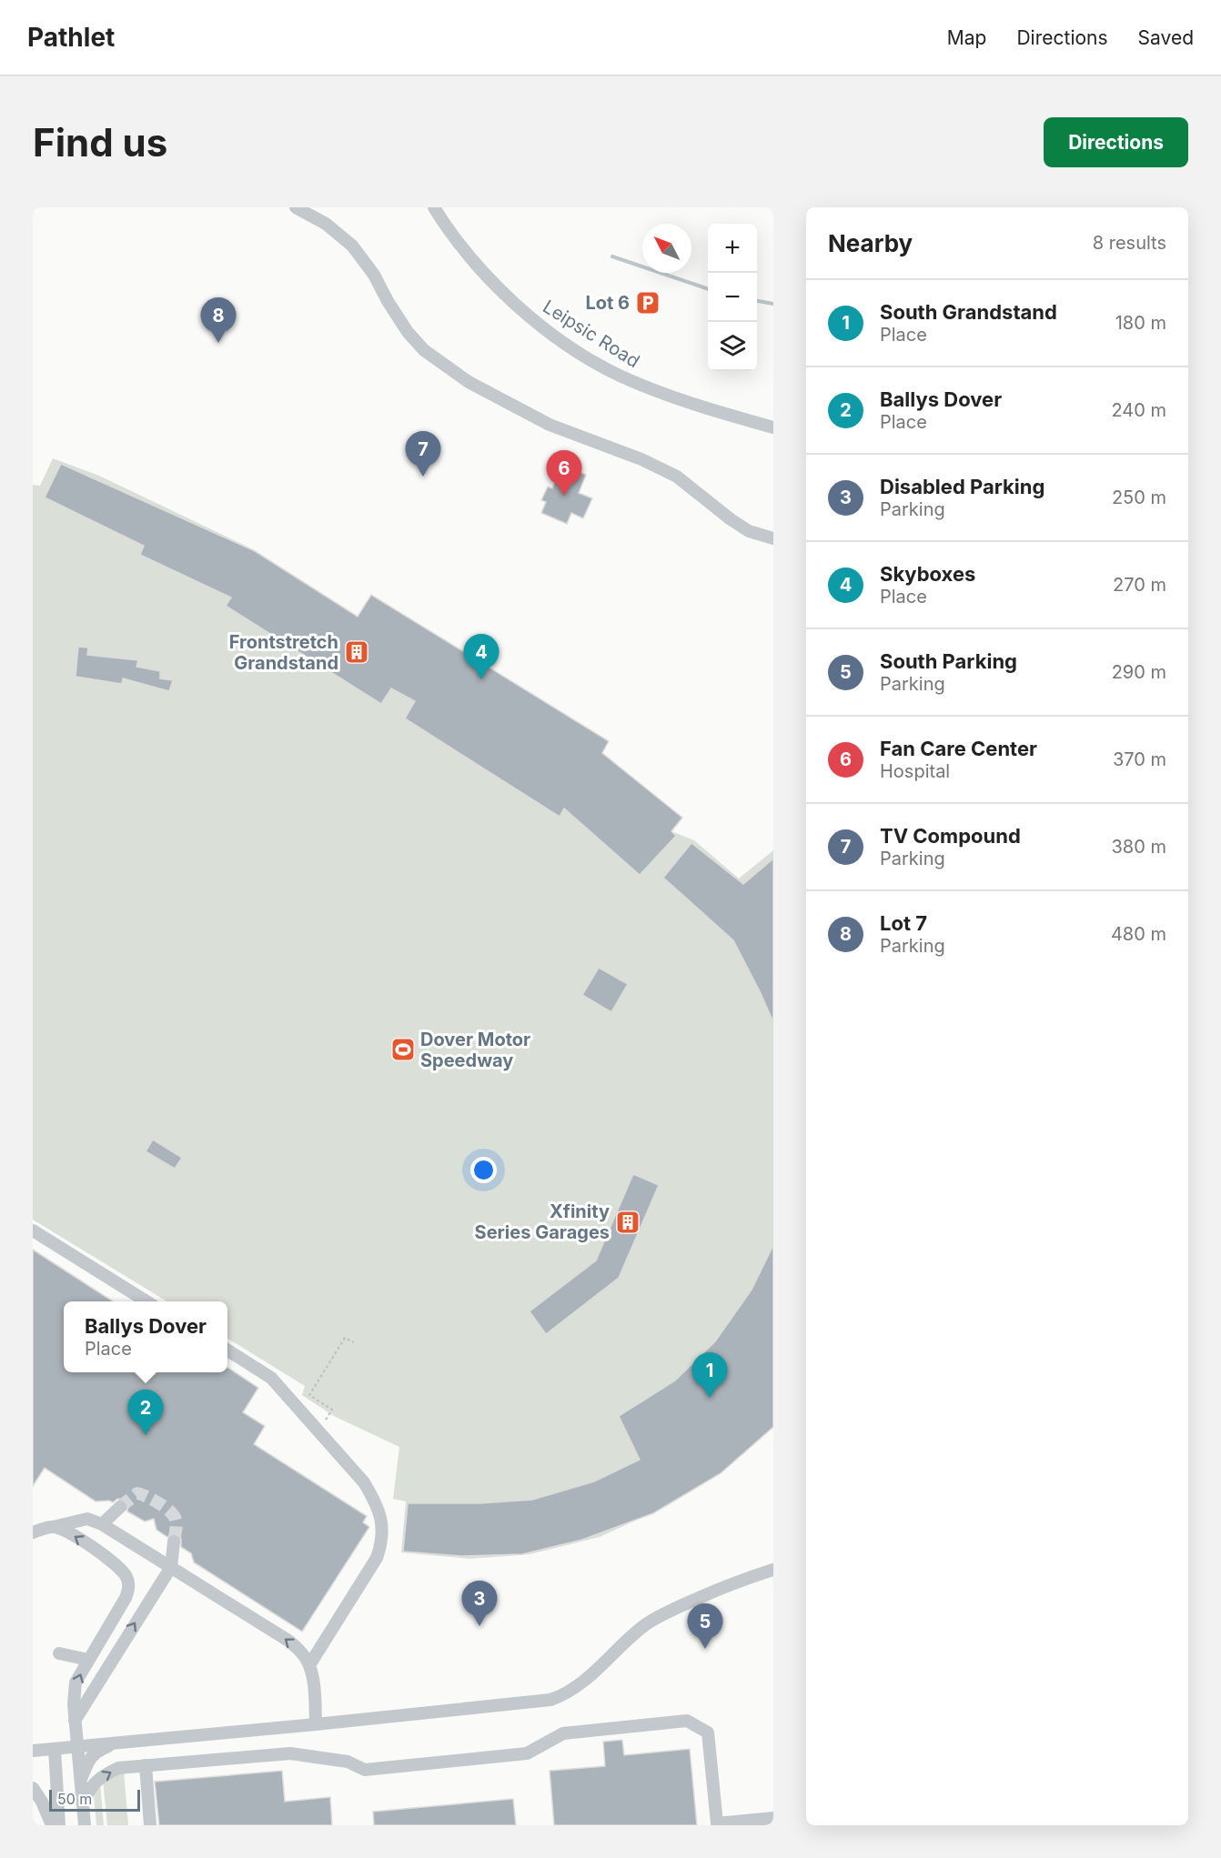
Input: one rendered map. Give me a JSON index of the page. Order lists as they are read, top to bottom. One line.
{"streets":{"street":["Leipsic Road"]},"places":{"parking":["Lot 6"],"building":["Frontstretch Grandstand","Xfinity Series Garages"],"sports":["Dover Motor Speedway"]},"scale_bar":"50 m","north":"top left","page":{"header":"Pathlet","nav":["Map","Directions","Saved"],"buttons":"Directions","title":"Find us","heading":["Nearby","8 results"],"map_buttons":["+","−"],"list":[{"mark":"1","name":"South Grandstand","note":"Place","value":"180 m"},{"mark":"2","name":"Ballys Dover","note":"Place","value":"240 m"},{"mark":"3","name":"Disabled Parking","note":"Parking","value":"250 m"},{"mark":"4","name":"Skyboxes","note":"Place","value":"270 m"},{"mark":"5","name":"South Parking","note":"Parking","value":"290 m"},{"mark":"6","name":"Fan Care Center","note":"Hospital","value":"370 m"},{"mark":"7","name":"TV Compound","note":"Parking","value":"380 m"},{"mark":"8","name":"Lot 7","note":"Parking","value":"480 m"}],"pins":["8","7","6","4","1","2","3","5"],"popup":["Ballys Dover","Place"],"scale":"50 m"}}
